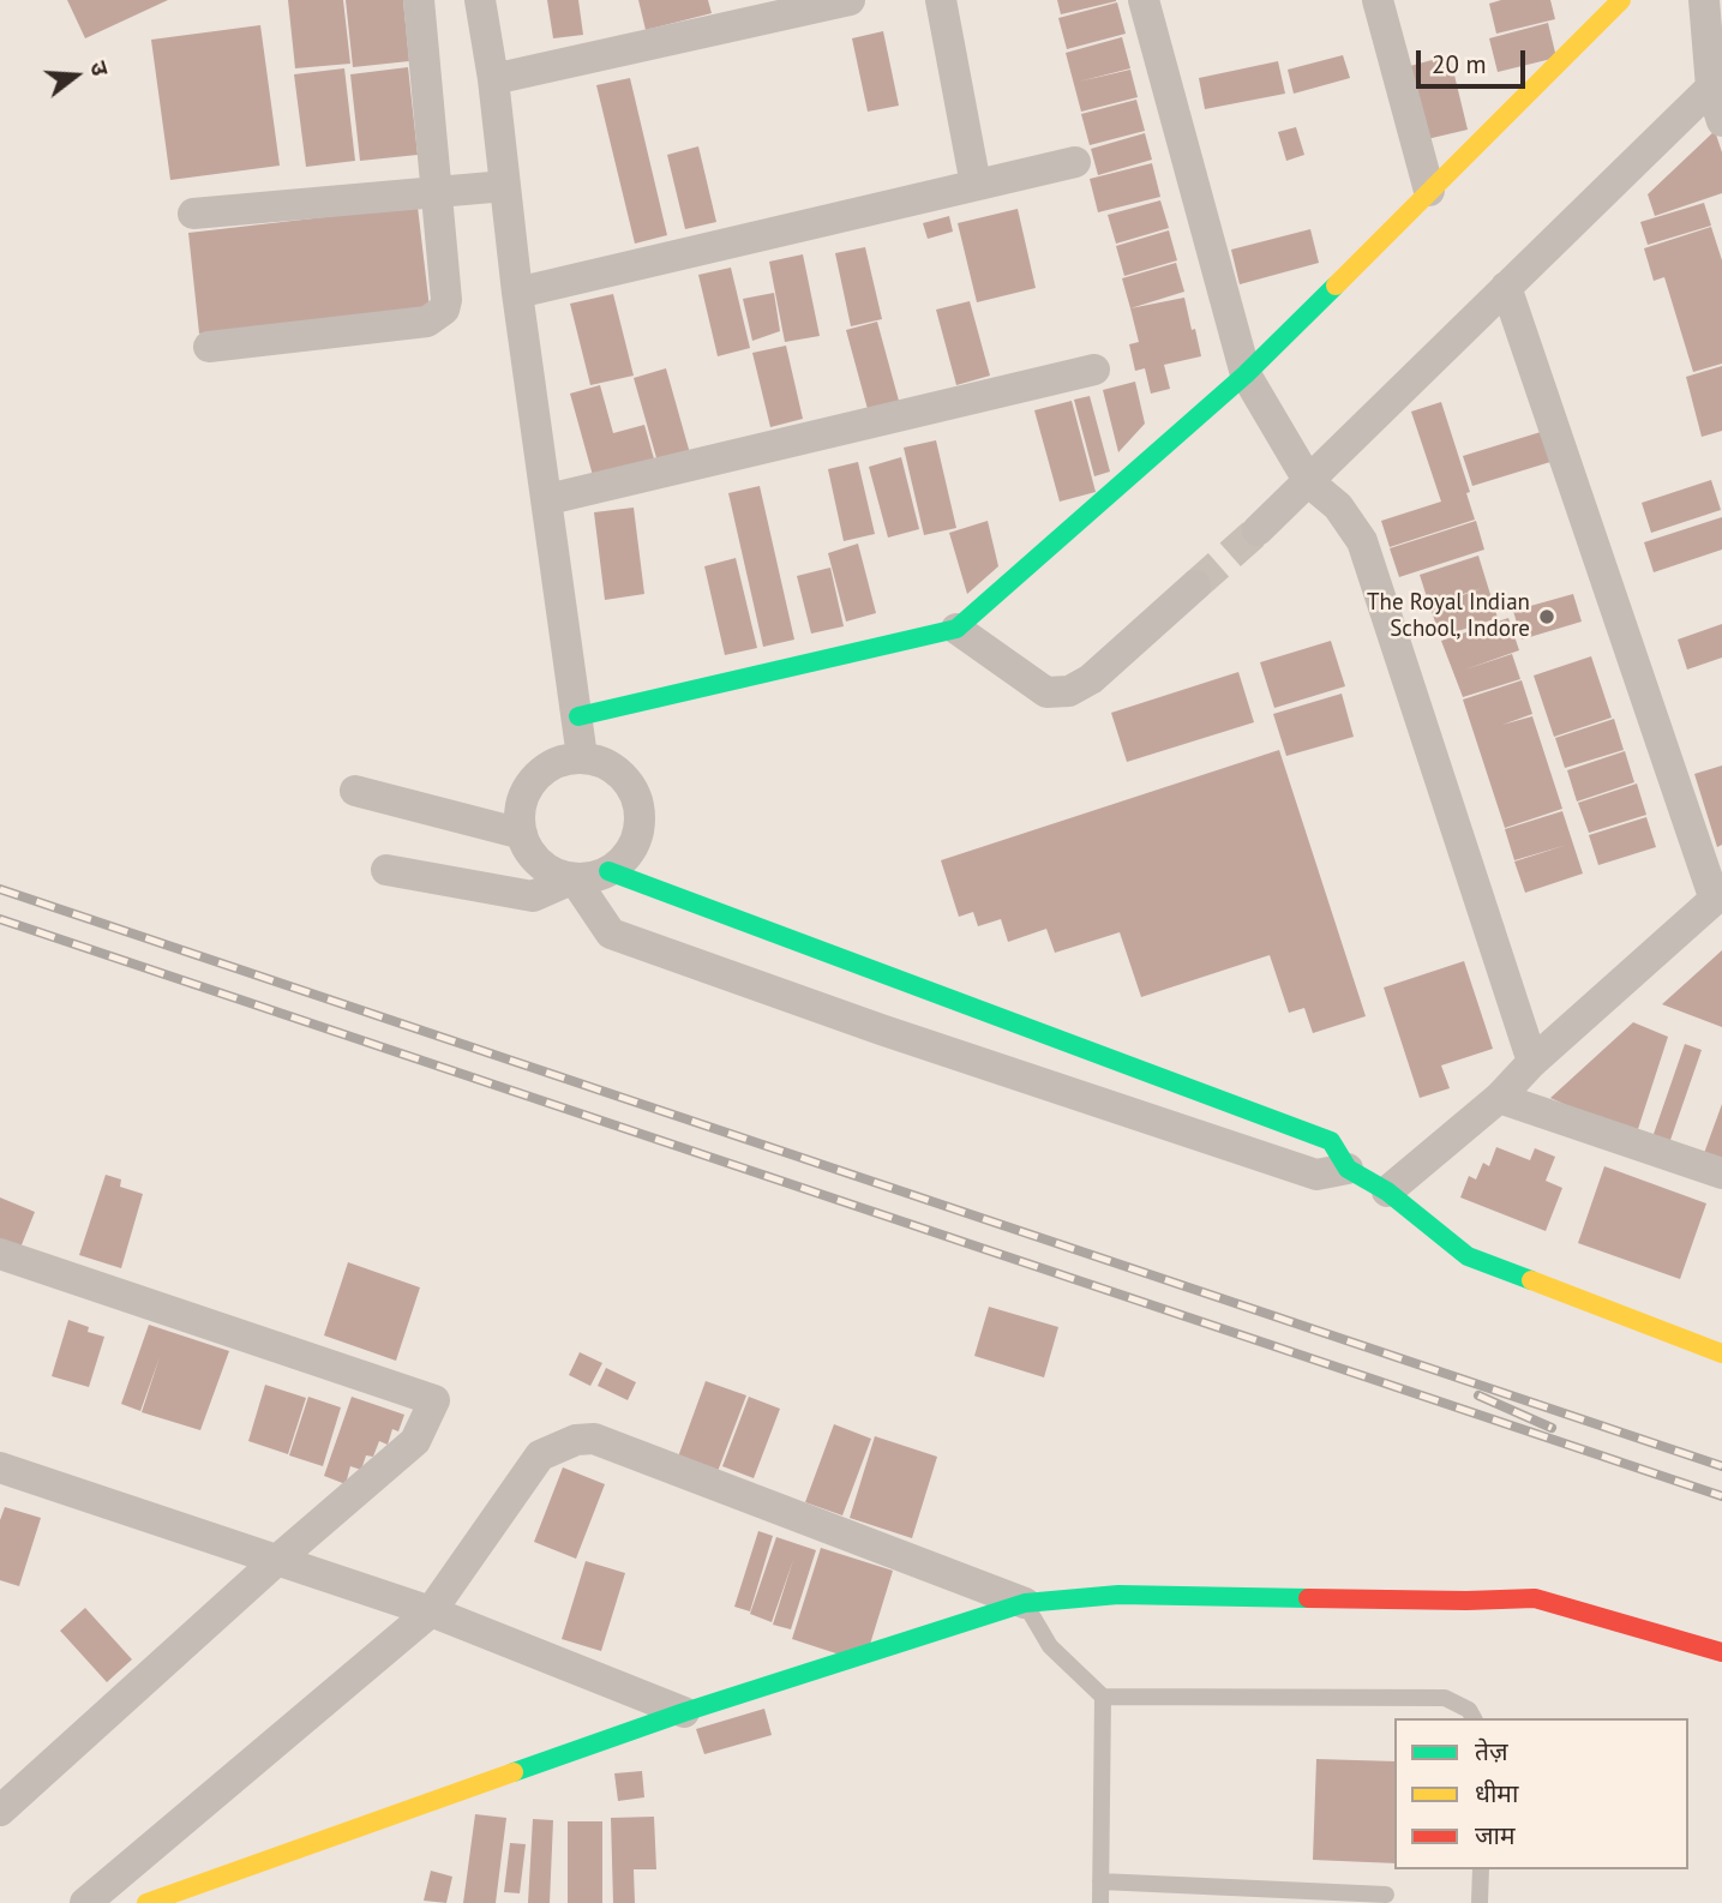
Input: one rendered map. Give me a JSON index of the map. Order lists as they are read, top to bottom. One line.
{"places":["The Royal Indian School, Indore"],"legend":["तेज़","धीमा","जाम"],"scale_bar":"20 m","north":"right"}
